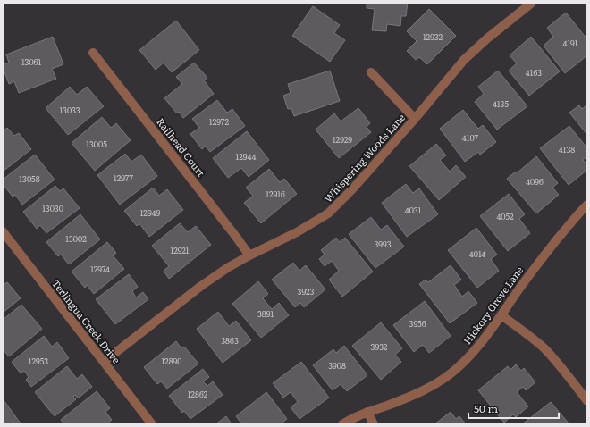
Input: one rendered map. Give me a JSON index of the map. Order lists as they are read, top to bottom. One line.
{"streets":{"street":["Railhead Court","Whispering Woods Lane","Hickory Grove Lane","Terlingua Creek Drive"]},"crossings":[["Railhead Court","Whispering Woods Lane"],["Whispering Woods Lane","Terlingua Creek Drive"]],"house_numbers":["12932","4191","13061","4163","4135","13033","12972","4107","12929","13005","4138","12944","12977","13058","4096","12916","13030","4031","12949","4052","13002","3993","12921","4014","12974","3923","3891","3956","3863","3932","12953","12890","3908","12862"],"scale_bar":"50 m"}
